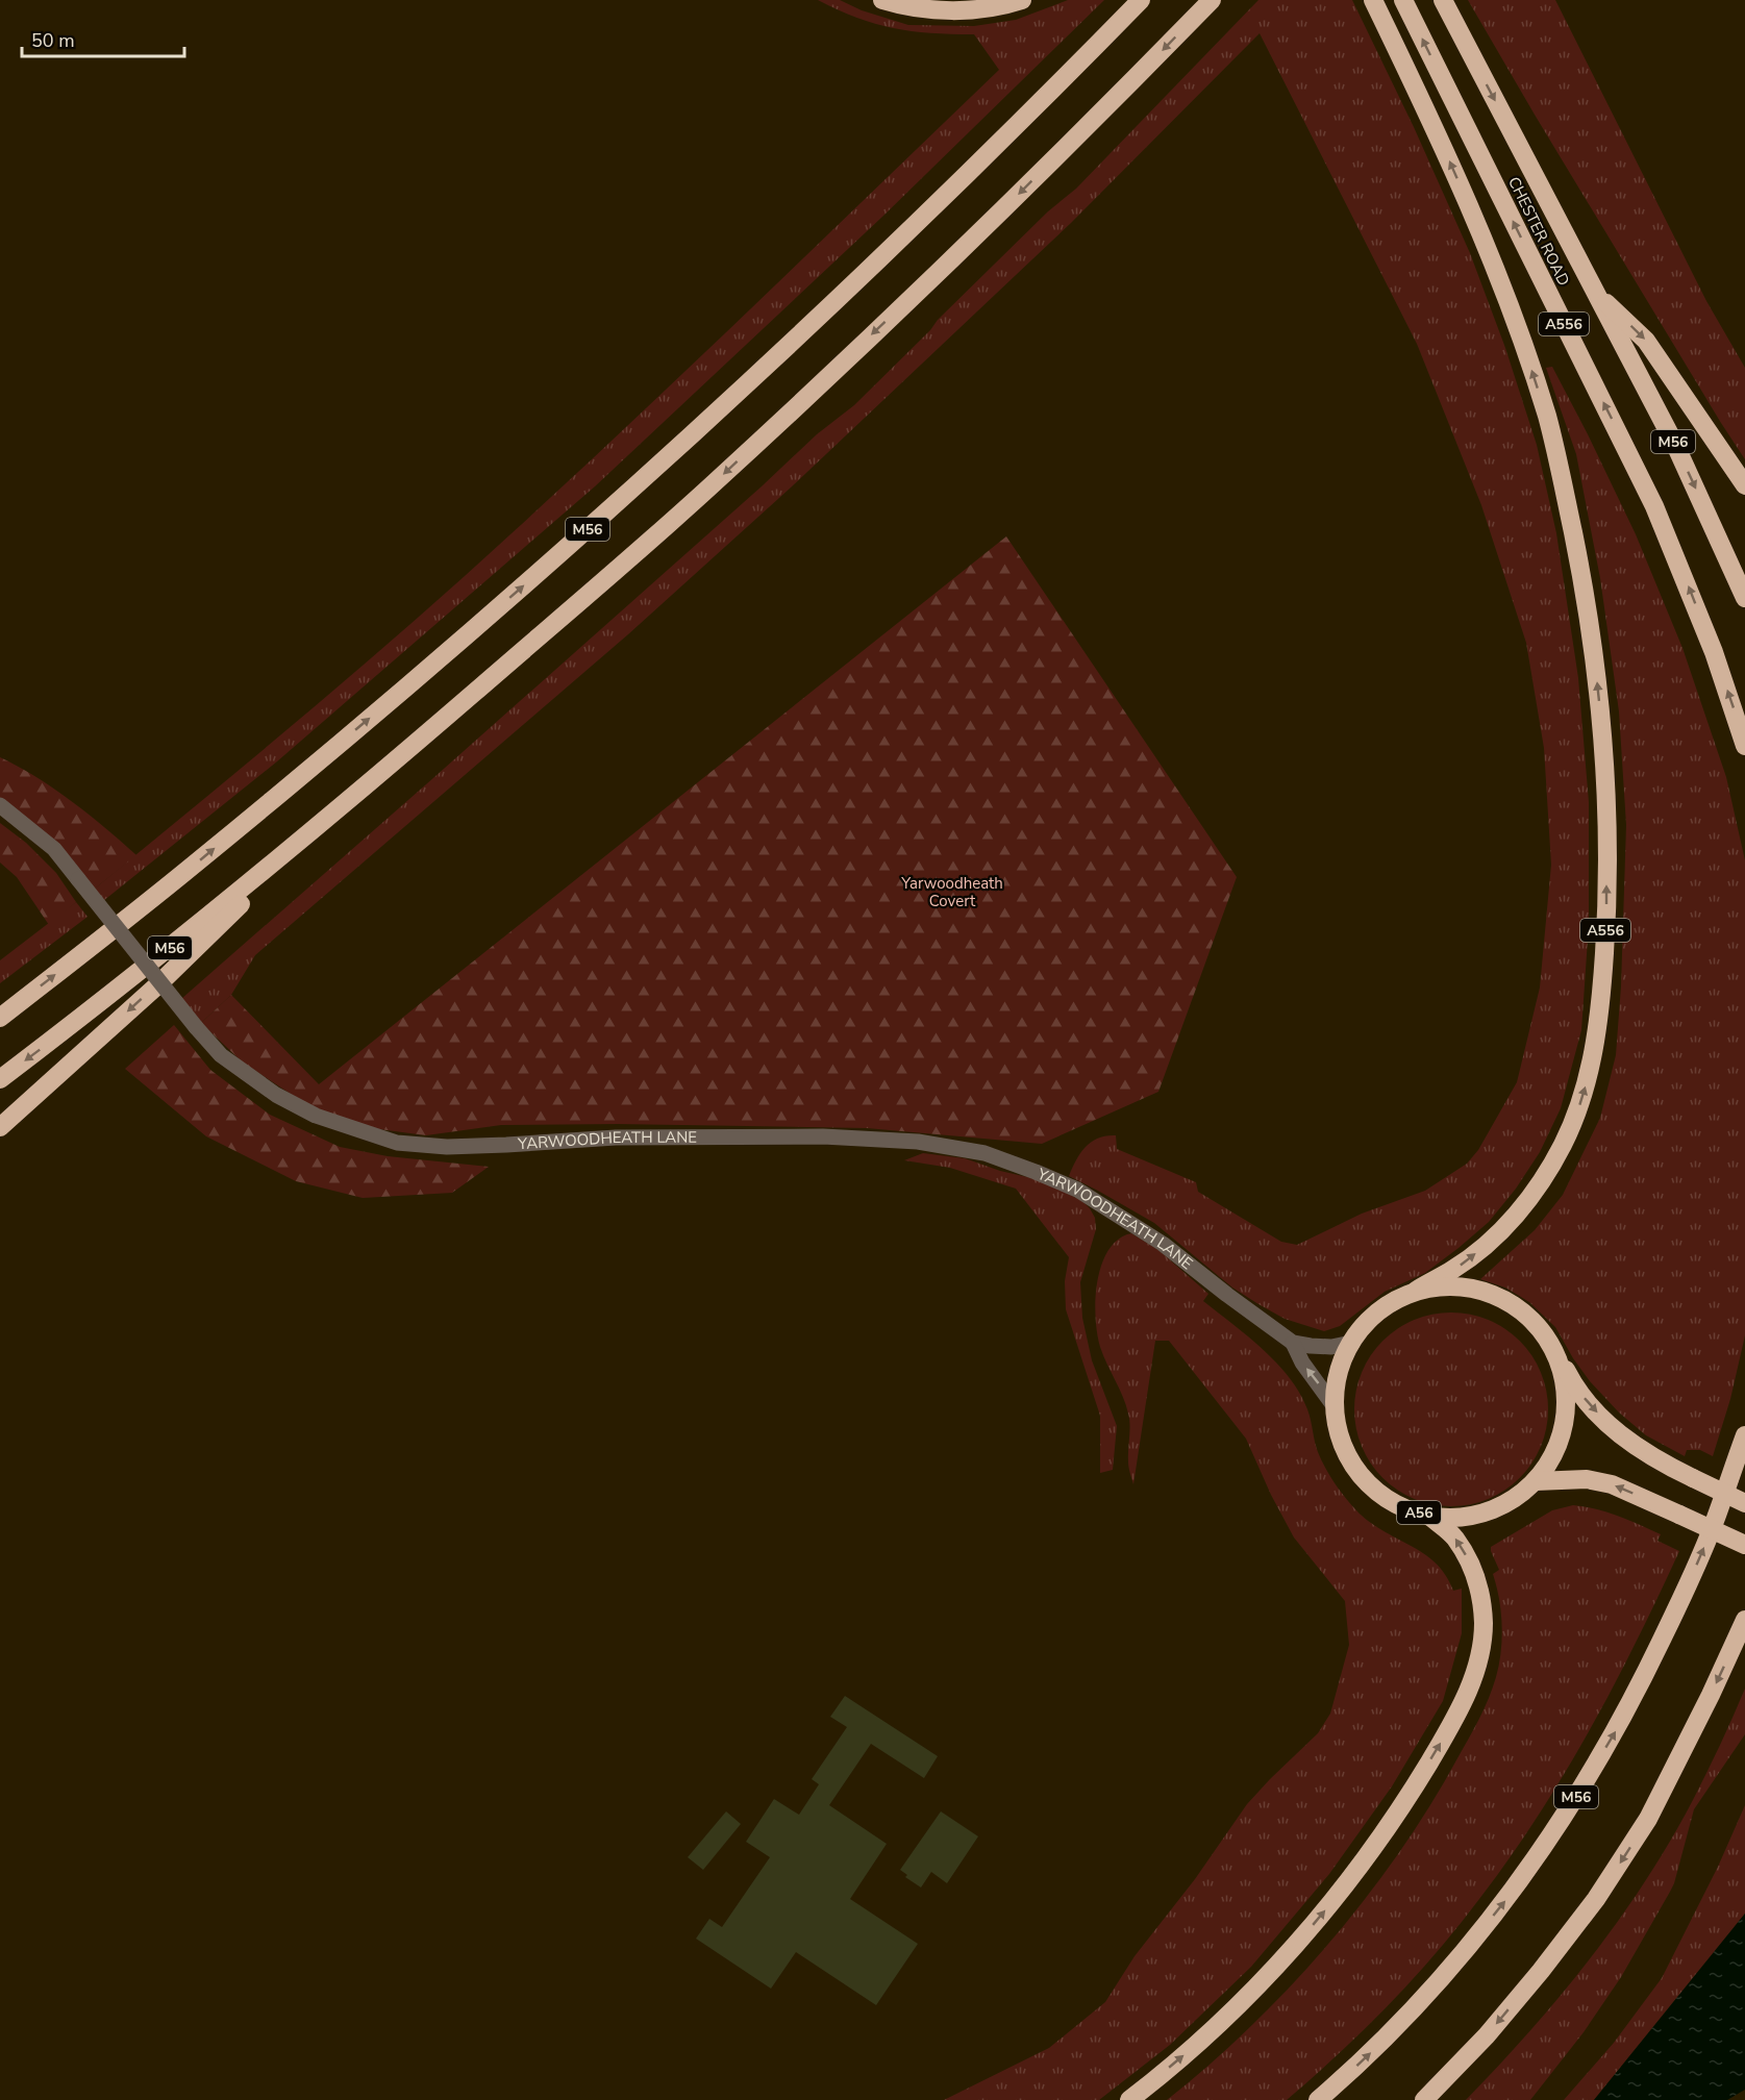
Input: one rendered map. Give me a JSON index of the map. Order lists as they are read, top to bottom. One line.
{"streets":{"highway":["CHESTER ROAD","A556","M56","A56"],"street":["YARWOODHEATH LANE"]},"crossings":[["CHESTER ROAD","M56"],["A556","A56"],["YARWOODHEATH LANE","A56"]],"parks":["Yarwoodheath Covert"],"scale_bar":"50 m"}
